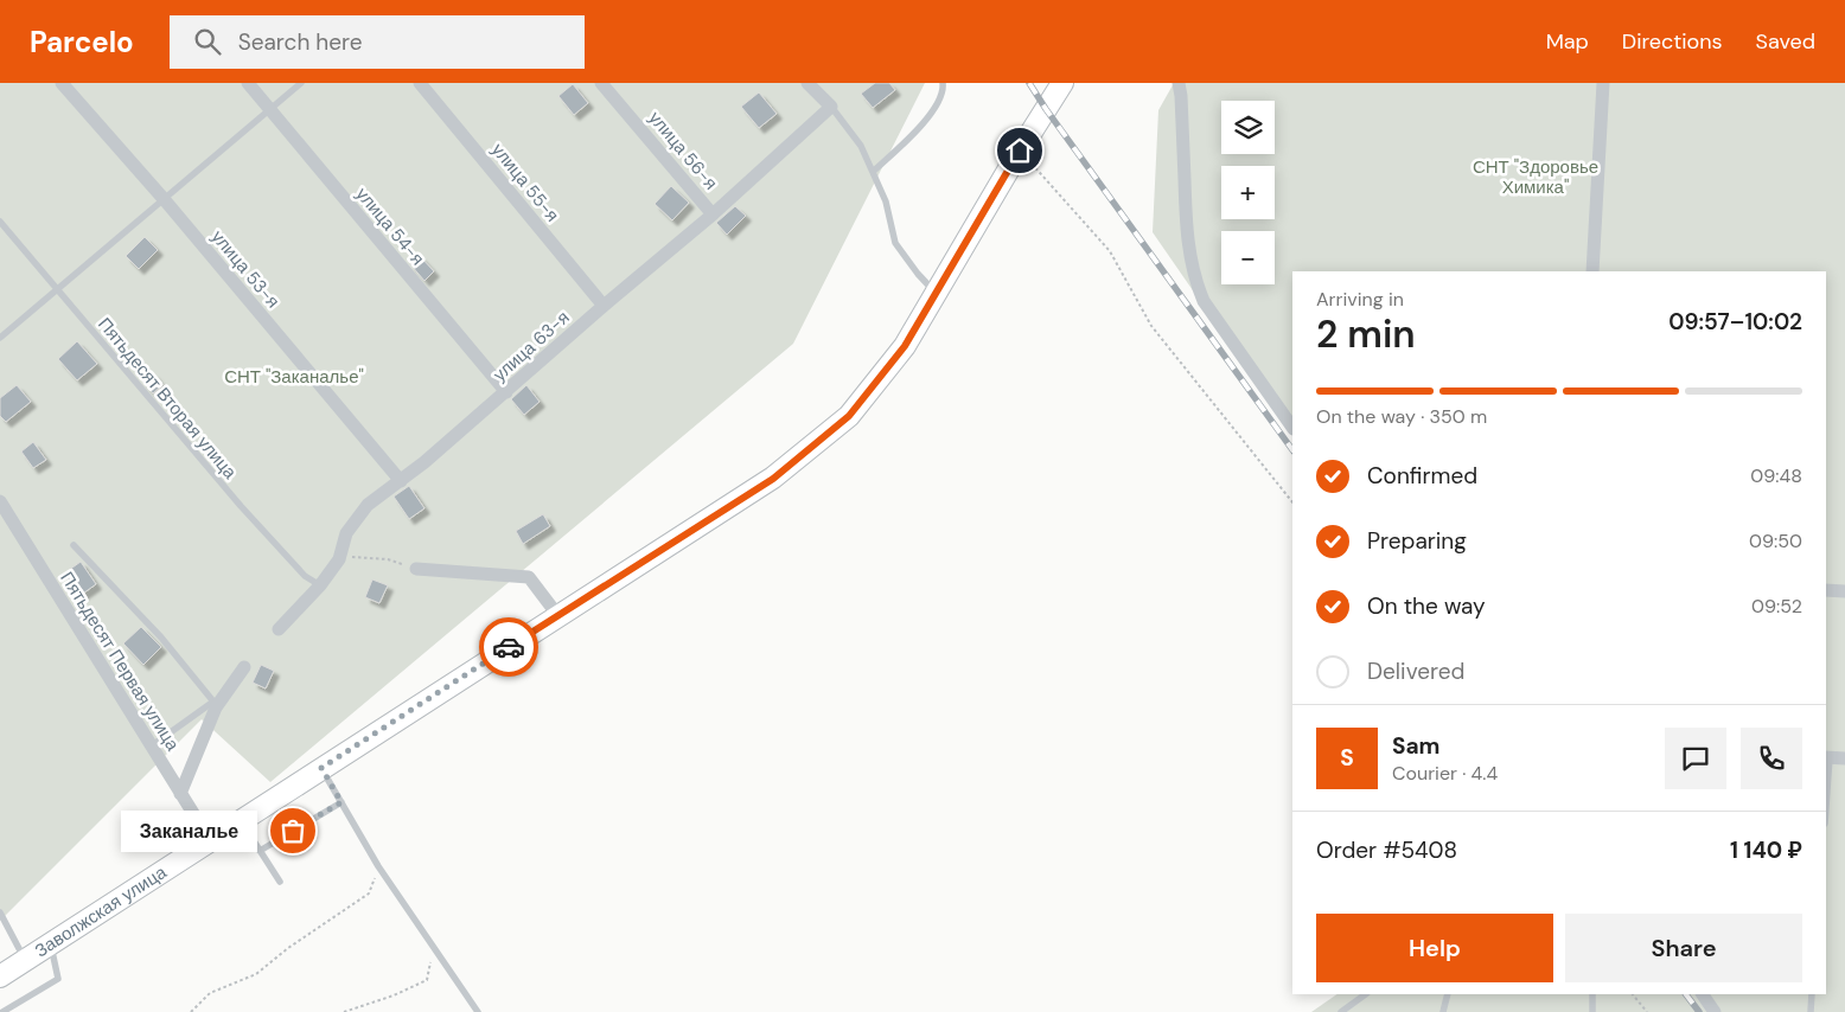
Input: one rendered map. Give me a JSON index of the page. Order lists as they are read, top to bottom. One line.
{"streets":{"main road":["Заволжская улица"],"street":["улица 56-я","улица 55-я","улица 54-я","улица 53-я","улица 63-я","Пятьдесят Первая улица"],"lane":["Пятьдесят Вторая улица"]},"crossings":[["улица 56-я","улица 63-я"],["улица 55-я","улица 63-я"],["улица 54-я","улица 63-я"],["улица 53-я","улица 63-я"],["улица 63-я","Пятьдесят Вторая улица"],["Пятьдесят Первая улица","Заволжская улица"]],"parks":["СНТ \"Здоровье Химика\"","СНТ \"Заканалье\""],"places":["Заканалье"],"page":{"header":"Parcelo","search":"Search here","nav":["Map","Directions","Saved"],"map_buttons":["+","−"],"heading":["2 min","Arriving in","09:57–10:02"],"panel":["Sam","Courier · 4.4","Order #5408","1 140 ₽"],"bar":"On the way · 350 m","list":[["Confirmed","09:48"],["Preparing","09:50"],["On the way","09:52"],"Delivered"],"round":"S","bubble":"Заканалье","buttons":["Help","Share"]}}
